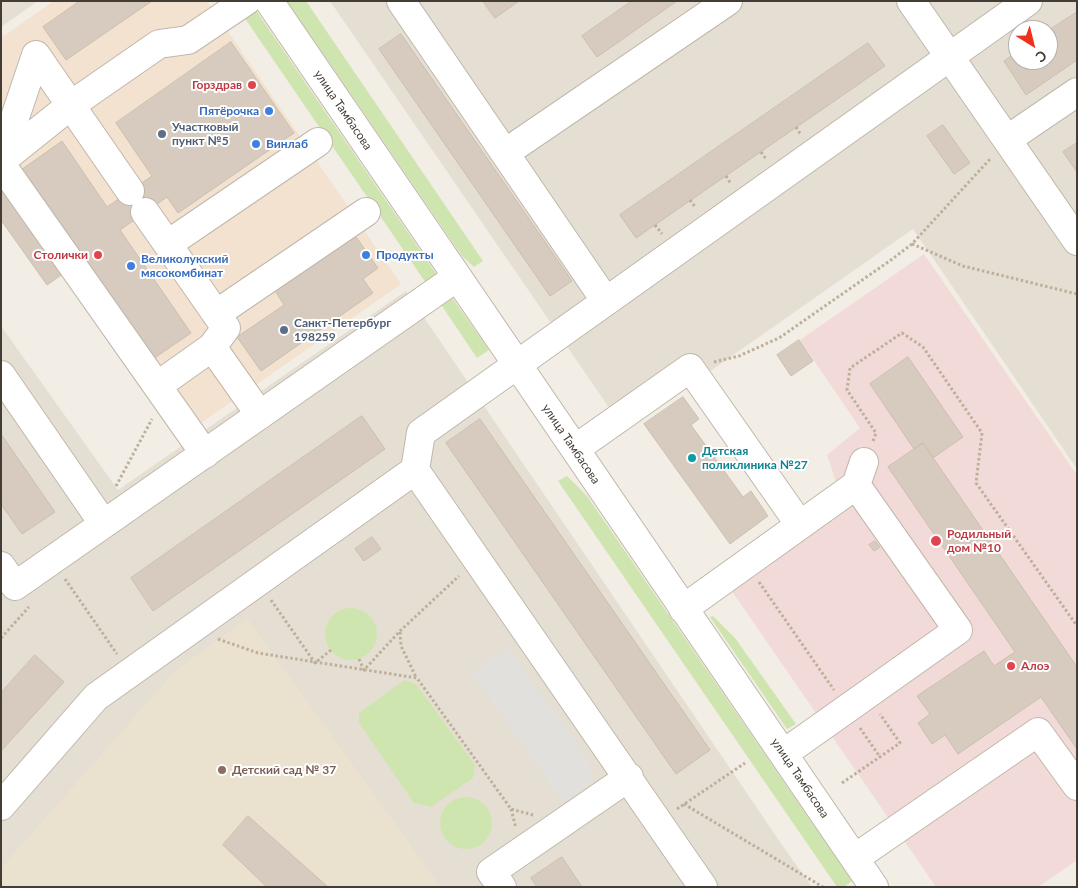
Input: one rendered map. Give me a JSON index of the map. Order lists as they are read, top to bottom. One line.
{"streets":{"street":["улица Тамбасова"]},"places":["Горздрав","Пятёрочка","Участковый пункт №5","Винлаб","Столички","Продукты","Великолукский мясокомбинат","Санкт-Петербург 198259","Детская поликлиника №27","Родильный дом №10","Алоэ","Детский сад № 37"],"north":"bottom right"}
